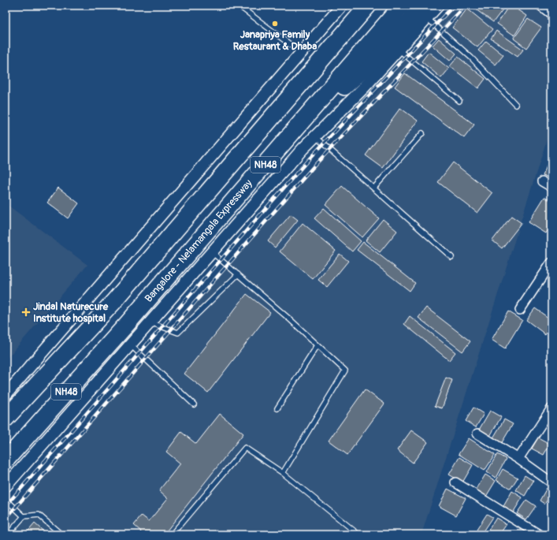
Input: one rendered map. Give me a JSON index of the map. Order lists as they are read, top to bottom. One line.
{"streets":{"highway":["NH48","Bangalore - Nelamangala Expressway"]},"places":{"other":["Janapriya Family Restaurant & Dhaba"],"health":["Jindal Naturecure Institute hospital"]}}
